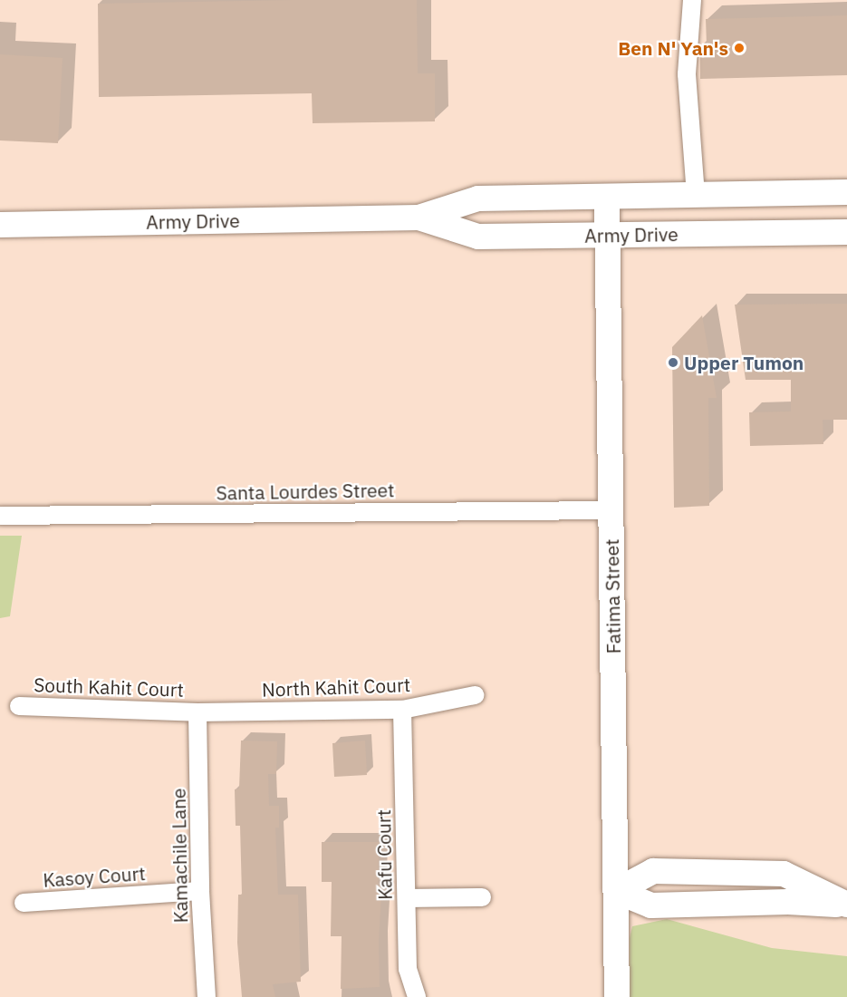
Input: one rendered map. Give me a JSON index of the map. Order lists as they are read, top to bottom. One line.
{"streets":{"main road":["Army Drive","Fatima Street"],"street":["Santa Lourdes Street","South Kahit Court","North Kahit Court","Kafu Court","Kamachile Lane","Kasoy Court"]},"crossings":[["Army Drive","Fatima Street"],["Santa Lourdes Street","Fatima Street"],["South Kahit Court","North Kahit Court"],["South Kahit Court","Kamachile Lane"],["North Kahit Court","Kafu Court"],["North Kahit Court","Kamachile Lane"],["Kamachile Lane","Kasoy Court"]],"places":["Ben N' Yan's","Upper Tumon"]}
